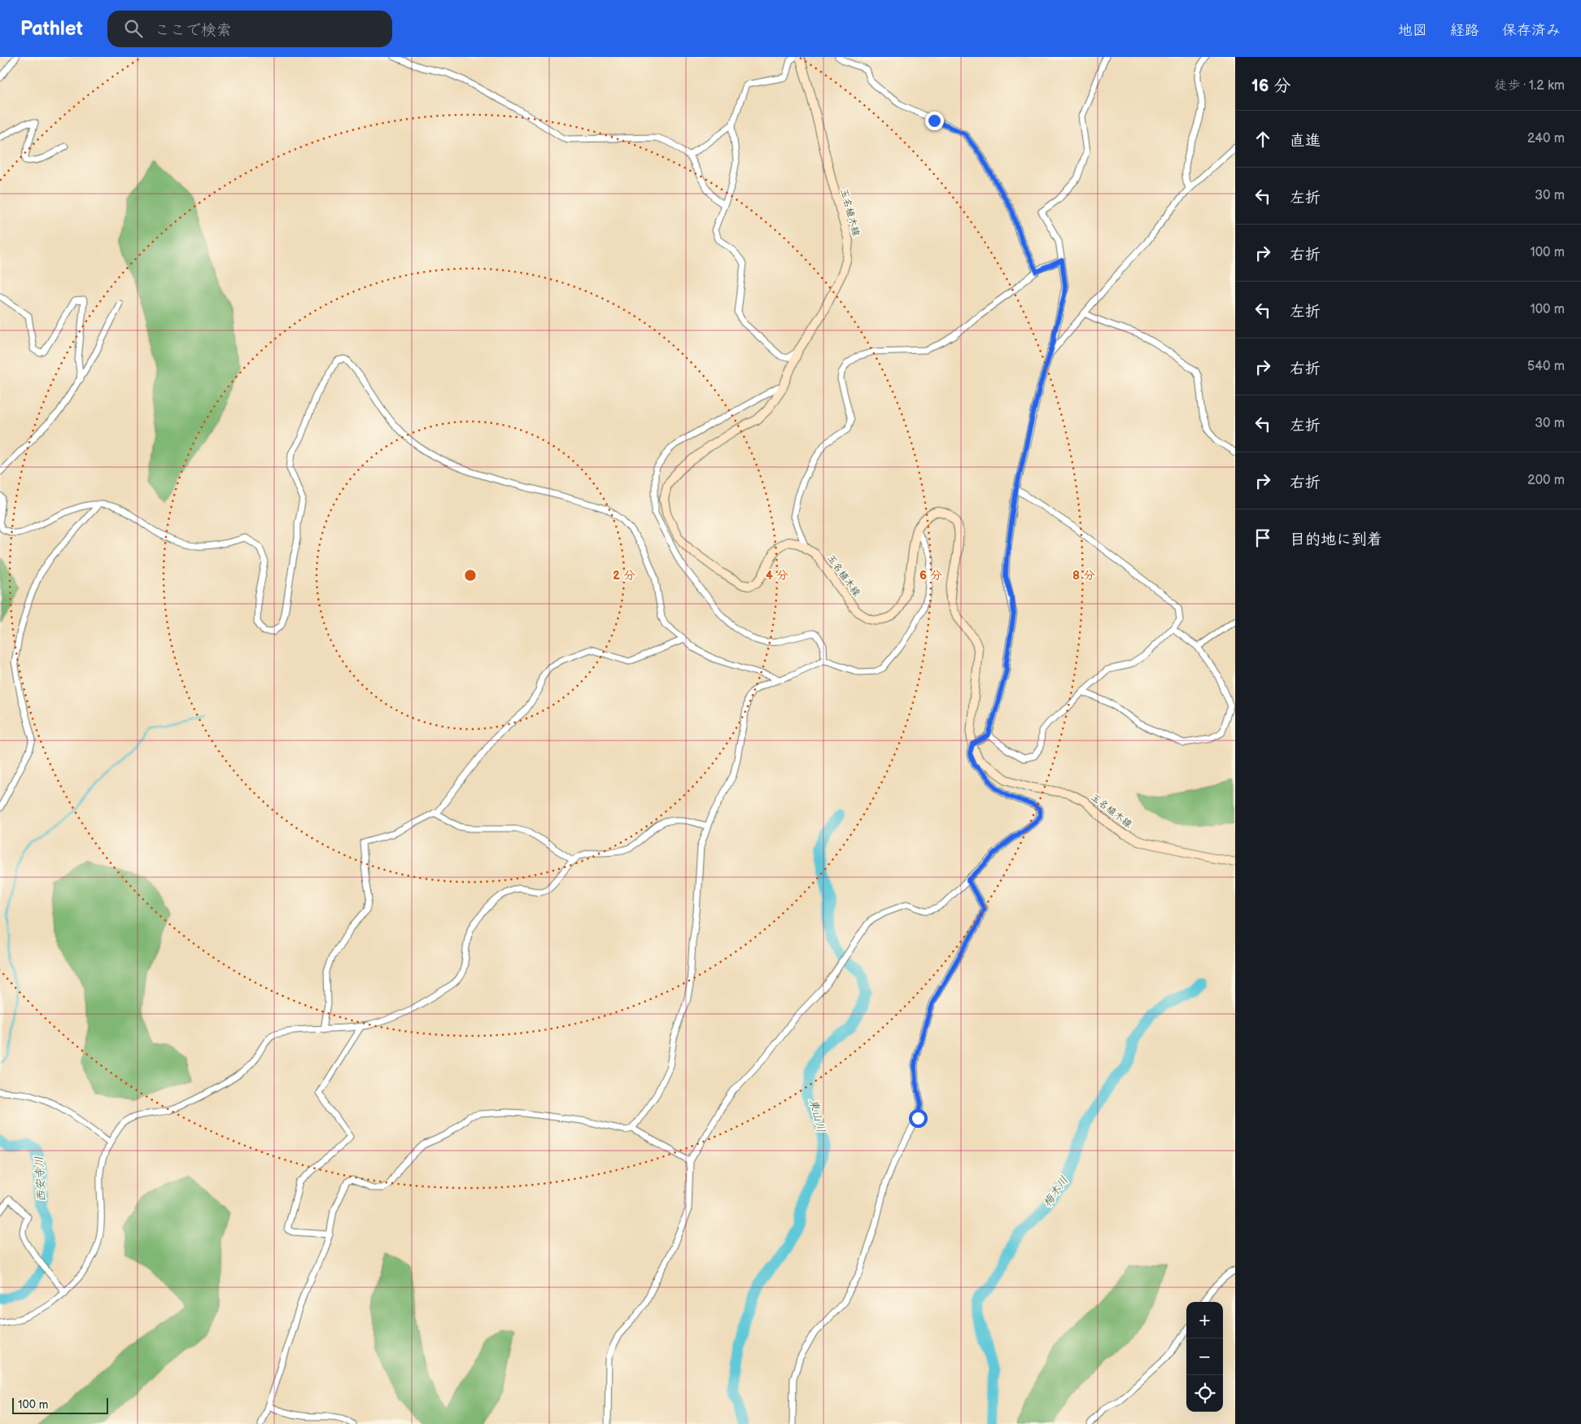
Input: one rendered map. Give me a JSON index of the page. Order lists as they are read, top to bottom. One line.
{"streets":{"main road":["玉名植木線"]},"water":["東山川","西安寺川","梅木川"],"scale_bar":"100 m","page":{"header":"Pathlet","search":"ここで検索","nav":["地図","経路","保存済み"],"heading":["16 分","徒歩 · 1.2 km"],"list":[["直進","240 m"],["左折","30 m"],["右折","100 m"],["左折","100 m"],["右折","540 m"],["左折","30 m"],["右折","200 m"],"目的地に到着"],"map_buttons":["+","−"],"scale":"100 m"},"rings":["2 分","4 分","6 分","8 分"]}
